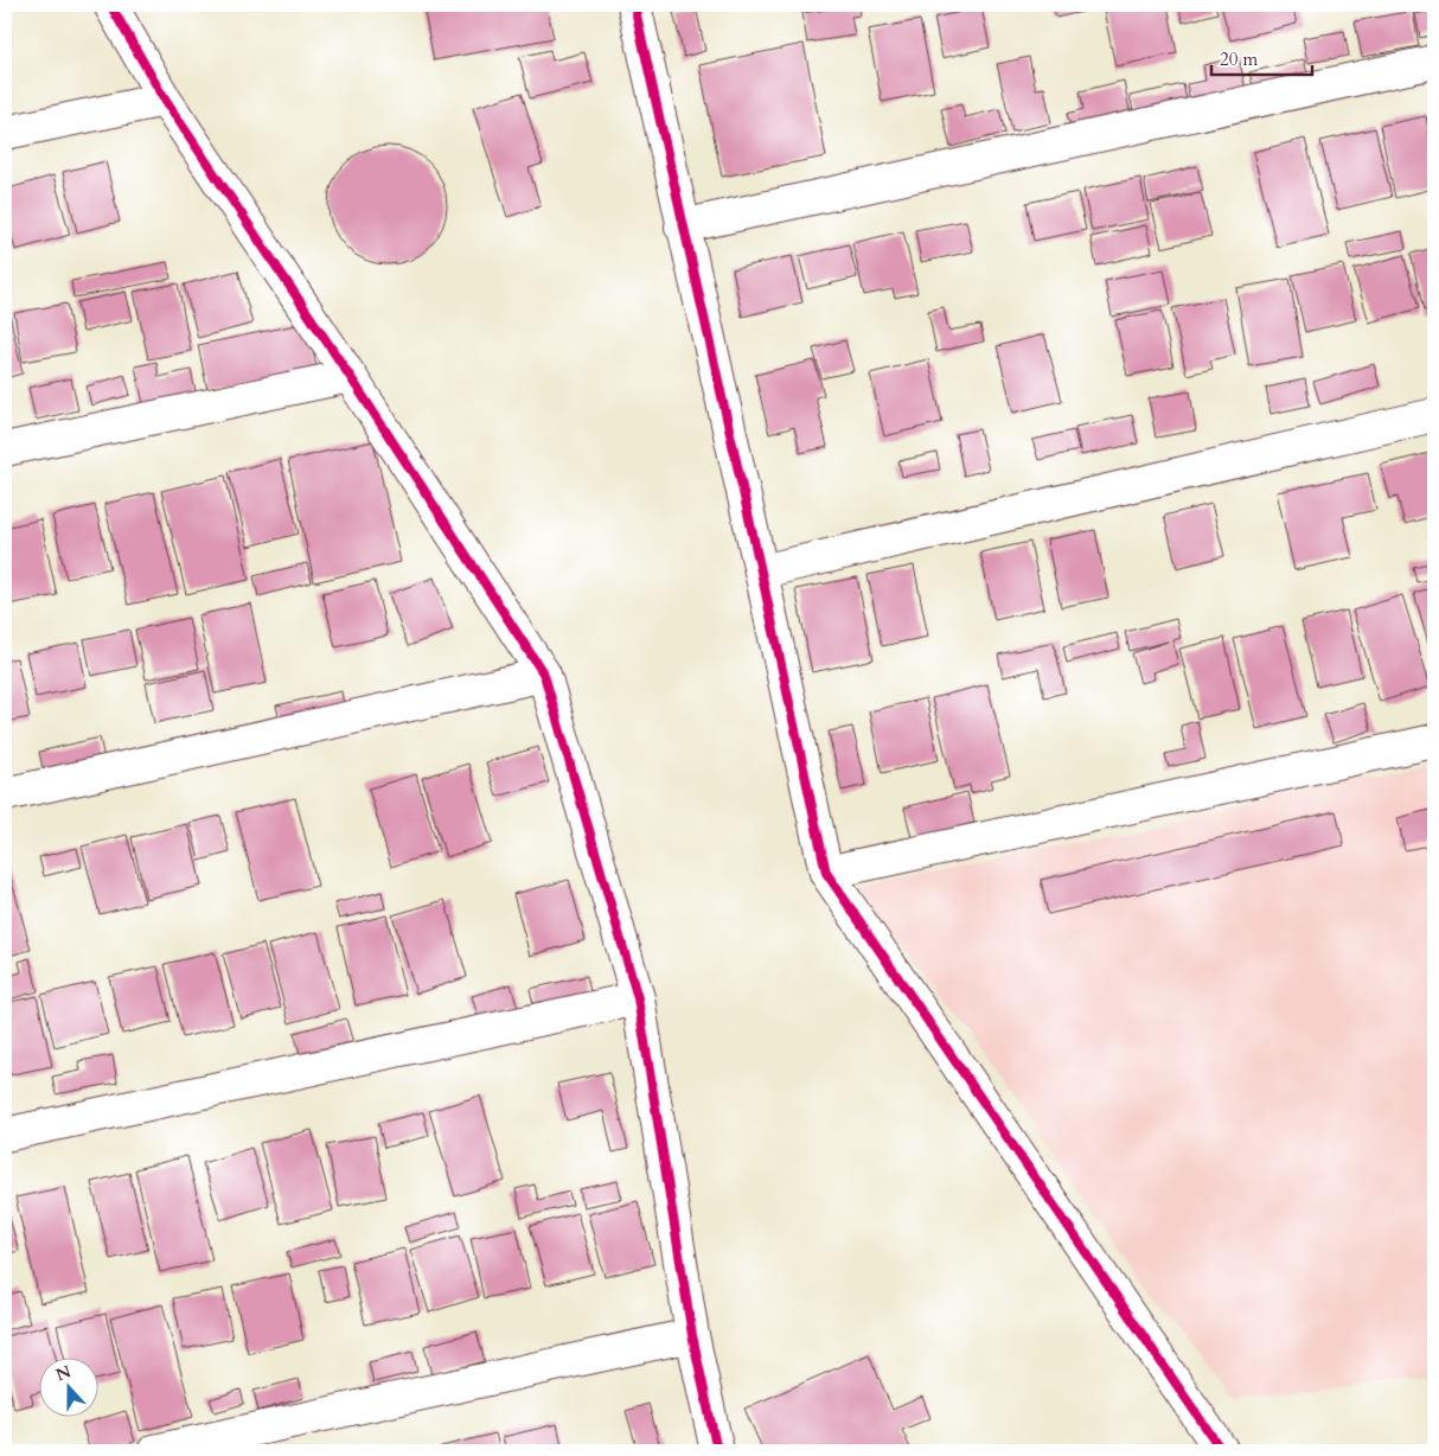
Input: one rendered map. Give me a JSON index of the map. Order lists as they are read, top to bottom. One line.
{"scale_bar":"20 m","north":"top"}
